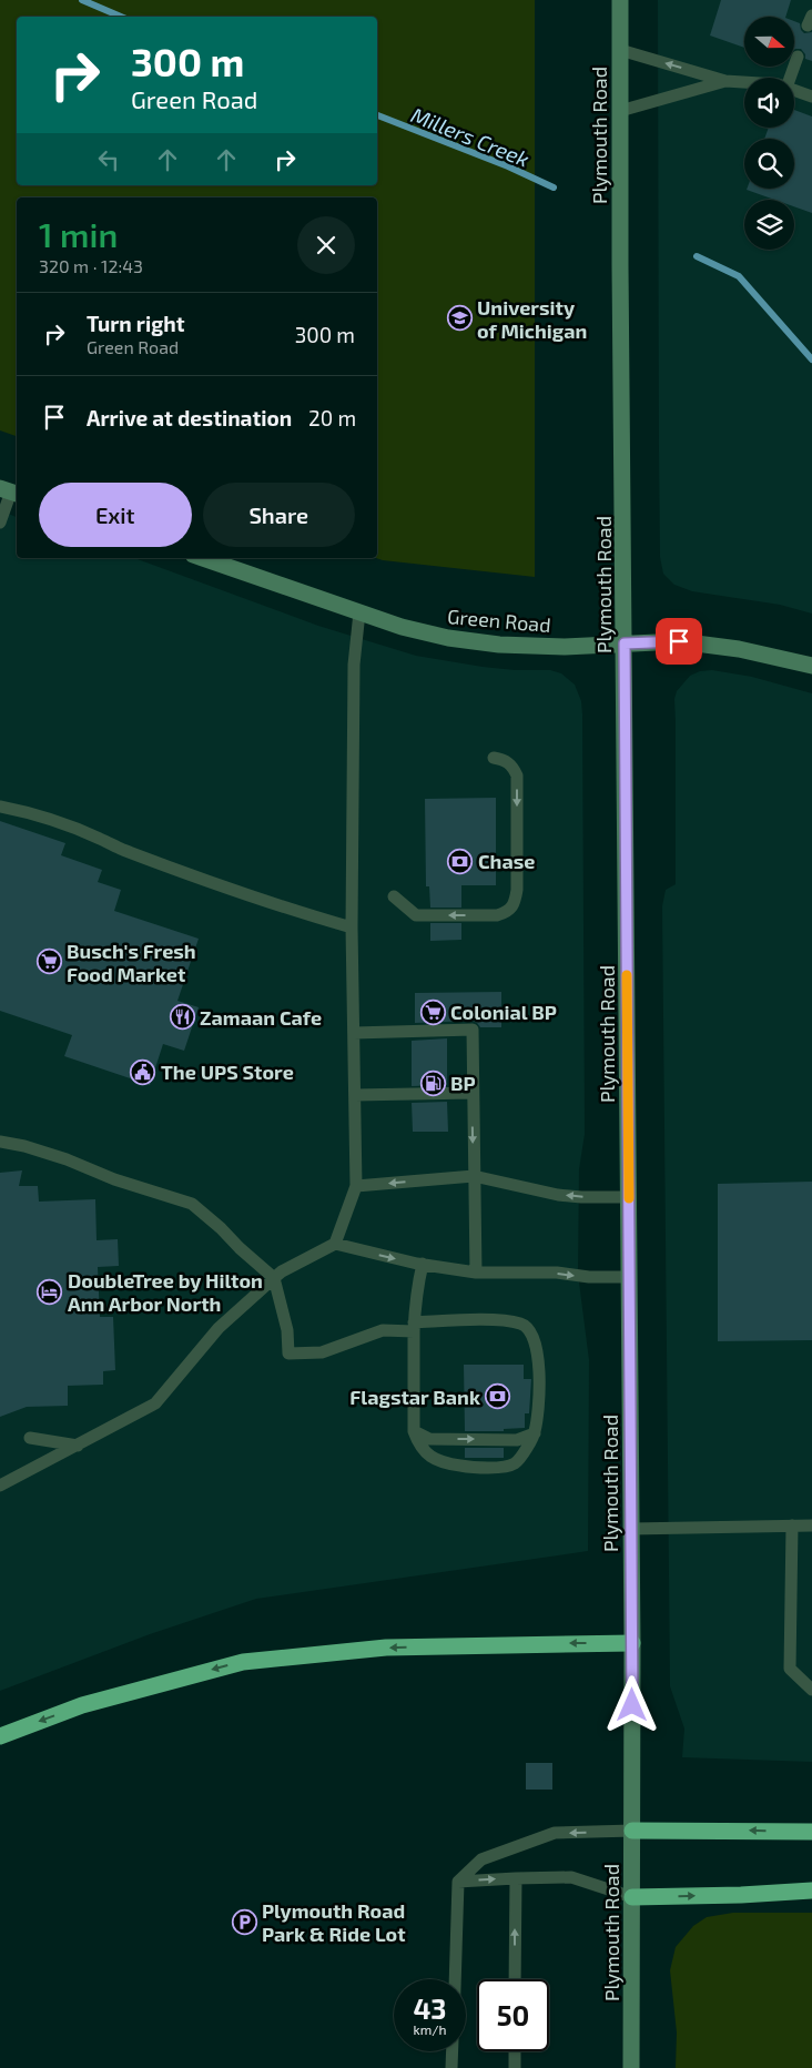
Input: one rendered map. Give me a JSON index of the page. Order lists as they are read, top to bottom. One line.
{"streets":{"main road":["Plymouth Road","Green Road"]},"crossings":[["Plymouth Road","Green Road"]],"water":["Millers Creek"],"places":{"school or university":["University of Michigan"],"bank":["Chase","Flagstar Bank"],"supermarket":["Busch's Fresh Food Market","Colonial BP"],"restaurant":["Zamaan Cafe"],"public building":["The UPS Store"],"fuel station":["BP"],"hotel":["DoubleTree by Hilton Ann Arbor North"],"parking":["Plymouth Road Park & Ride Lot"]},"north":"right","page":{"turn":["300 m","Green Road"],"heading":["1 min","320 m · 12:43"],"list":[{"name":"Turn right","note":"Green Road","value":"300 m"},{"name":"Arrive at destination","value":"20 m"}],"buttons":["Exit","Share"],"speed":"43 km/h","limit":"50"}}
